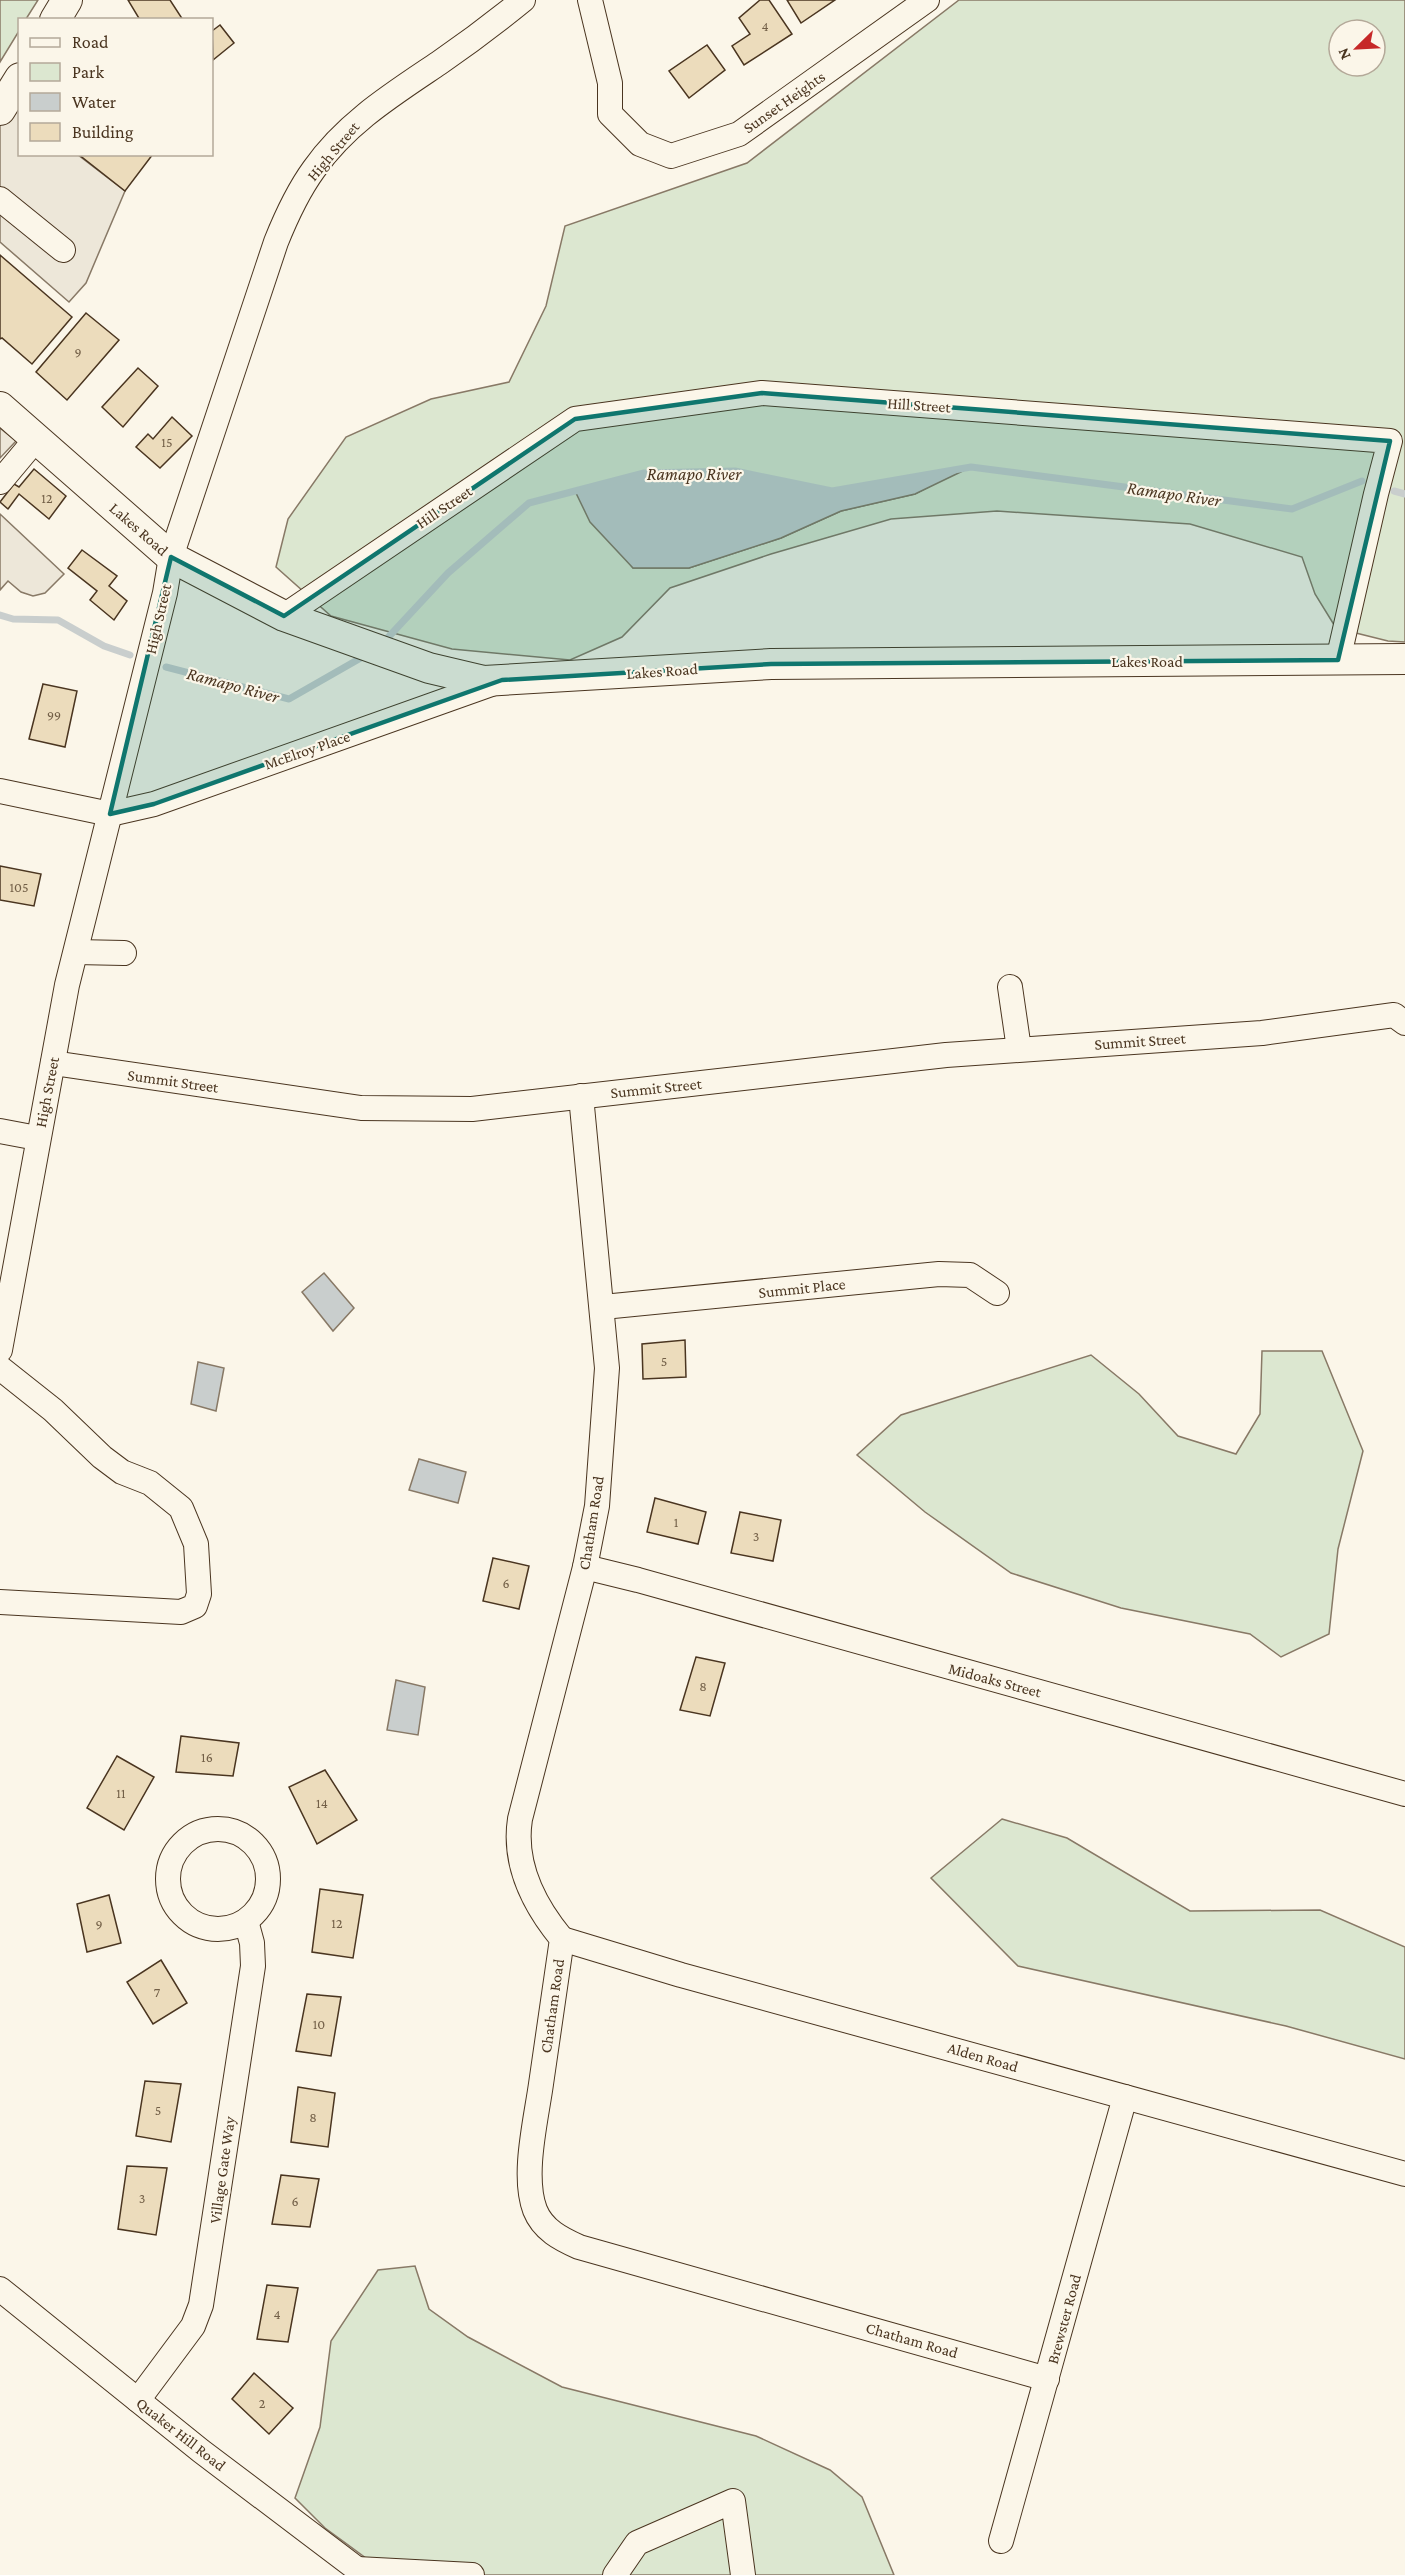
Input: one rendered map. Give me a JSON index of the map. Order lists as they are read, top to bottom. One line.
{"streets":{"main road":["Lakes Road"],"street":["Sunset Heights","High Street","Hill Street","McElroy Place","Summit Street","Summit Place","Chatham Road","Midoaks Street","Alden Road","Village Gate Way","Brewster Road","Quaker Hill Road"]},"crossings":[["High Street","Lakes Road"],["High Street","McElroy Place"],["High Street","Summit Street"],["Hill Street","Lakes Road"],["Lakes Road","McElroy Place"],["Summit Street","Chatham Road"],["Summit Place","Chatham Road"],["Chatham Road","Midoaks Street"],["Chatham Road","Alden Road"],["Chatham Road","Brewster Road"],["Alden Road","Brewster Road"],["Village Gate Way","Quaker Hill Road"]],"water":["Ramapo River"],"house_numbers":["4","9","15","12","99","105","5","1","3","6","8","16","11","14","12","9","7","10","5","8","3","6","4","2"],"legend":["Road","Park","Water","Building"],"north":"bottom left"}
